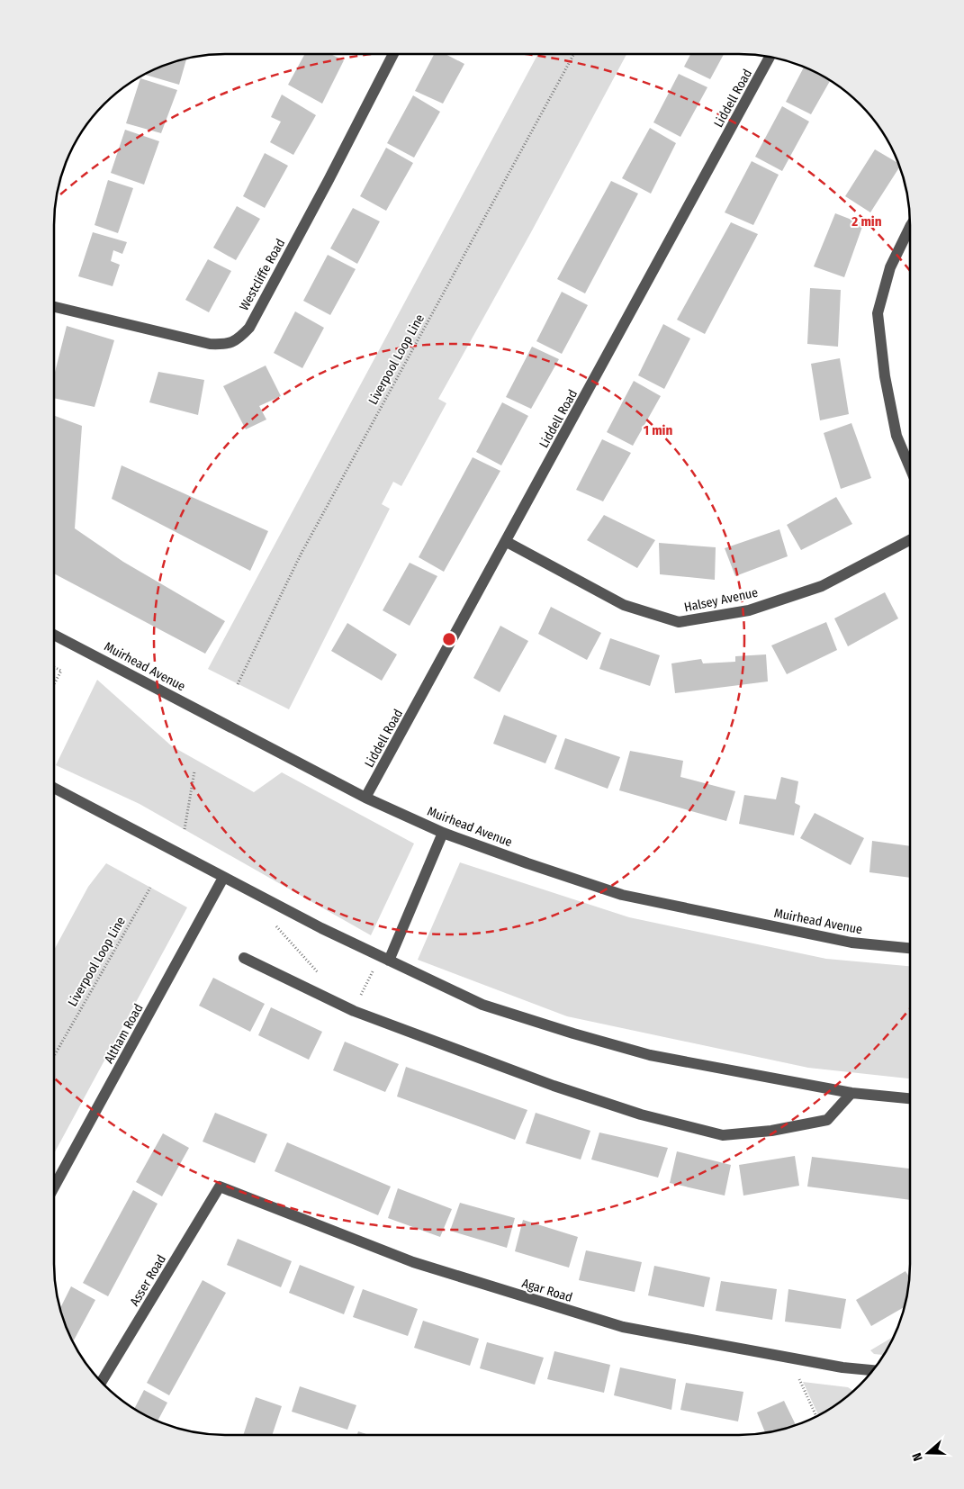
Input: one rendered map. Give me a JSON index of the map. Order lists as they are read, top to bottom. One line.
{"streets":{"street":["Liddell Road","Westcliffe Road","Halsey Avenue","Muirhead Avenue","Altham Road","Asser Road","Agar Road"],"path":["Liverpool Loop Line"]},"crossings":[["Liddell Road","Halsey Avenue"],["Liddell Road","Muirhead Avenue"],["Asser Road","Agar Road"]],"north":"left","rings":["2 min","1 min"]}
